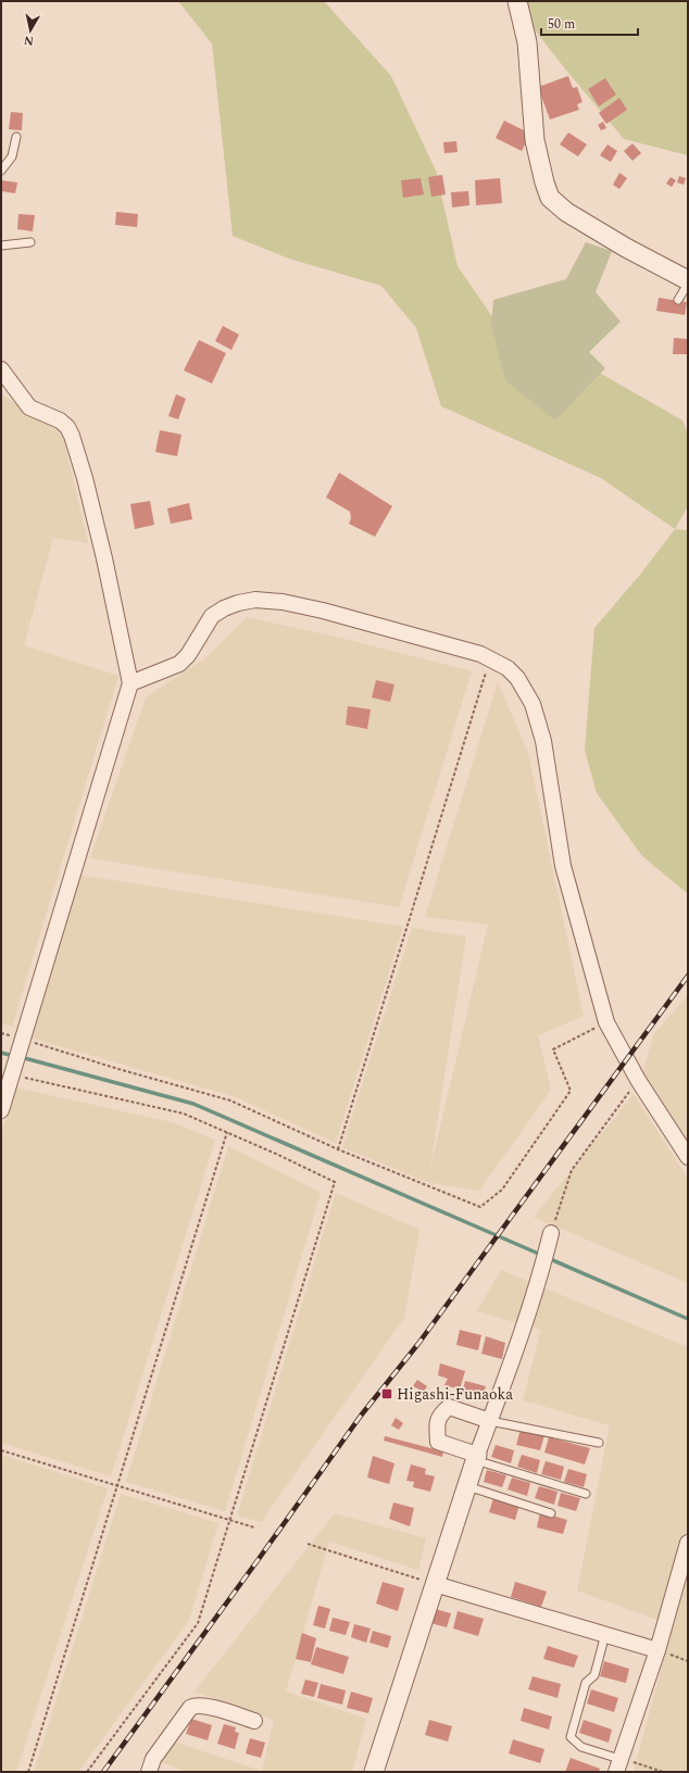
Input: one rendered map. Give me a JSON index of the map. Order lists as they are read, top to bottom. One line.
{"places":{"transit":["Higashi-Funaoka"]},"scale_bar":"50 m","north":"bottom"}
